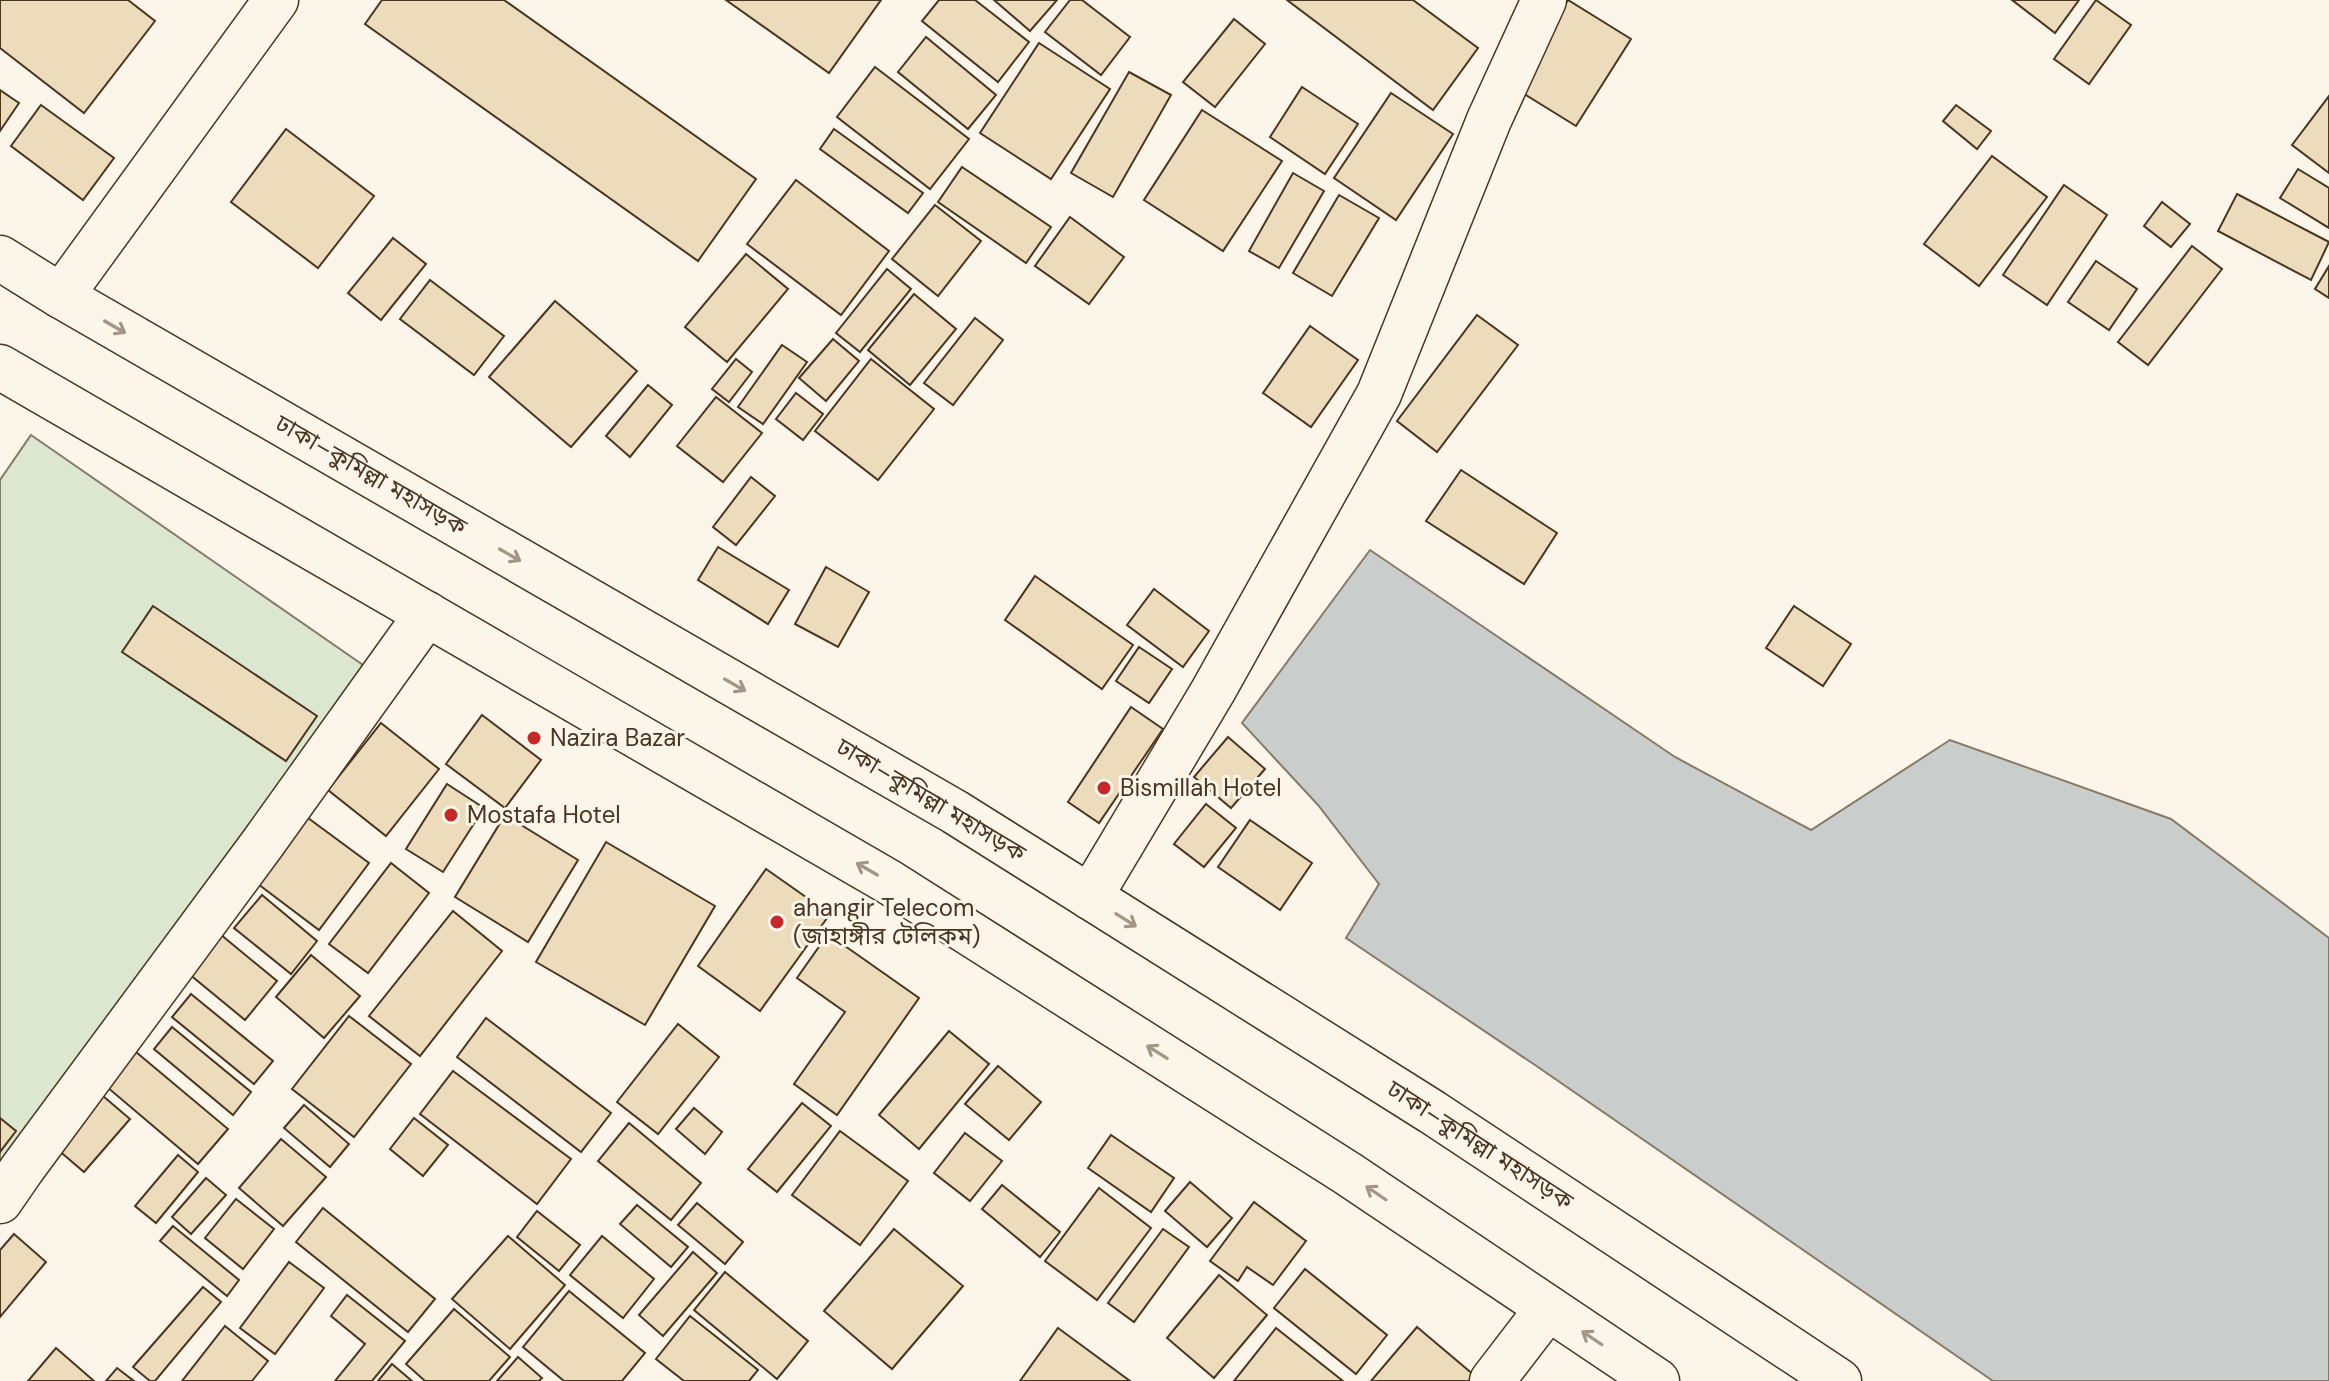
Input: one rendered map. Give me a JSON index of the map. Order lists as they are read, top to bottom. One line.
{"streets":{"main road":["ঢাকা–কুমিল্লা মহাসড়ক"]},"places":["Nazira Bazar","Bismillah Hotel","Mostafa Hotel","ahangir Telecom (জাহাঙ্গীর টেলিকম)"]}
